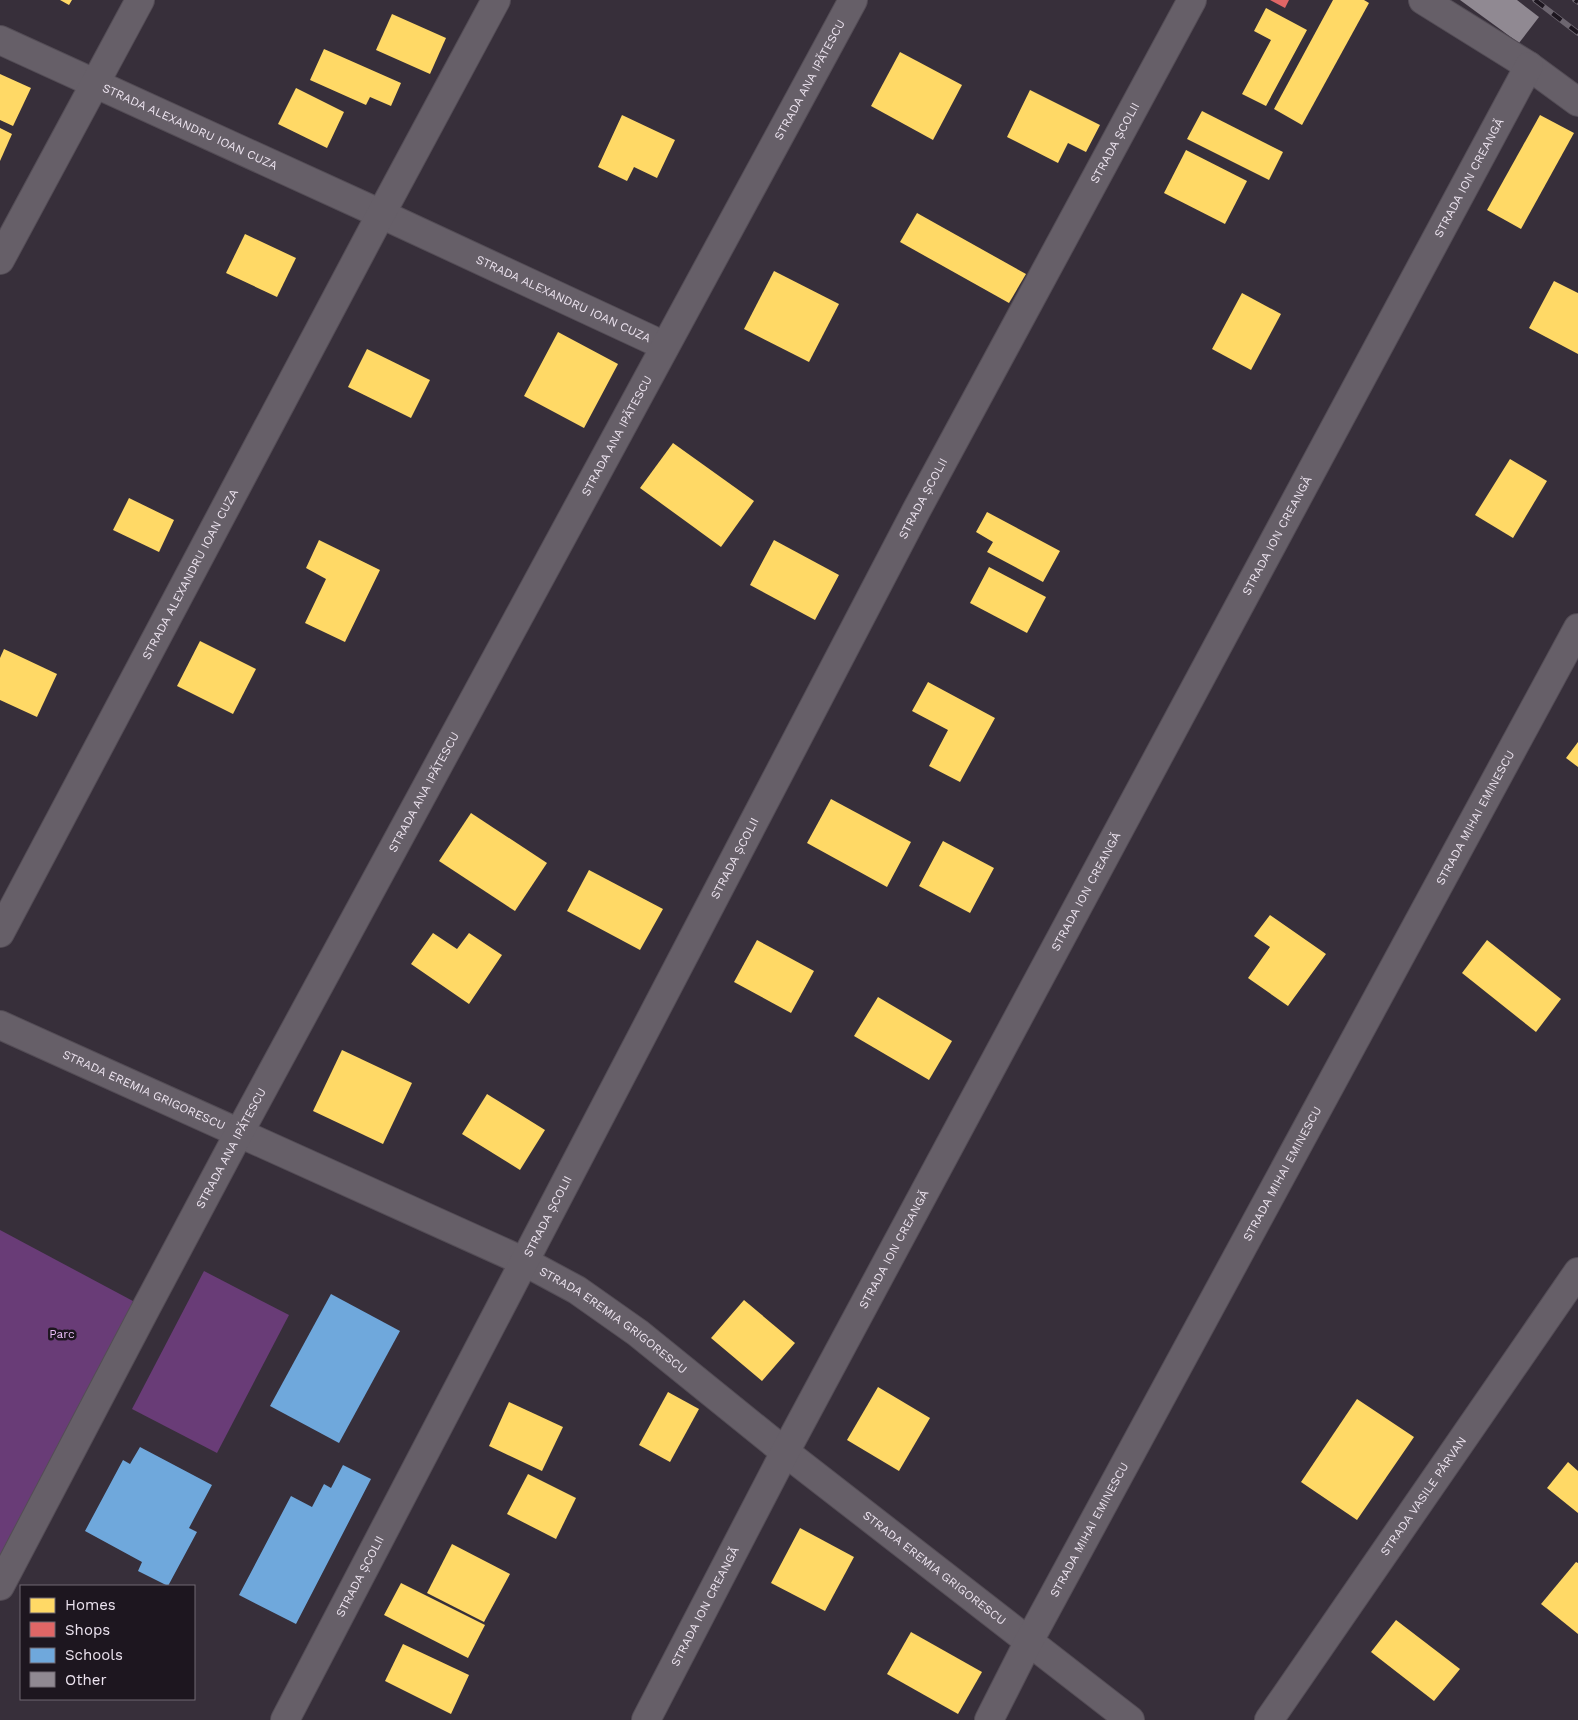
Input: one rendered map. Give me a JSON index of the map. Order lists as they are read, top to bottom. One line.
{"streets":{"street":["STRADA ANA IPĂTESCU","STRADA ALEXANDRU IOAN CUZA","STRADA ȘCOLII","STRADA ION CREANGĂ","STRADA MIHAI EMINESCU","STRADA EREMIA GRIGORESCU","STRADA VASILE PÂRVAN"]},"crossings":[["STRADA ANA IPĂTESCU","STRADA ALEXANDRU IOAN CUZA"],["STRADA ANA IPĂTESCU","STRADA EREMIA GRIGORESCU"],["STRADA ȘCOLII","STRADA EREMIA GRIGORESCU"],["STRADA ION CREANGĂ","STRADA EREMIA GRIGORESCU"],["STRADA MIHAI EMINESCU","STRADA EREMIA GRIGORESCU"]],"parks":["Parc"],"legend":["Homes","Shops","Schools","Other"]}
